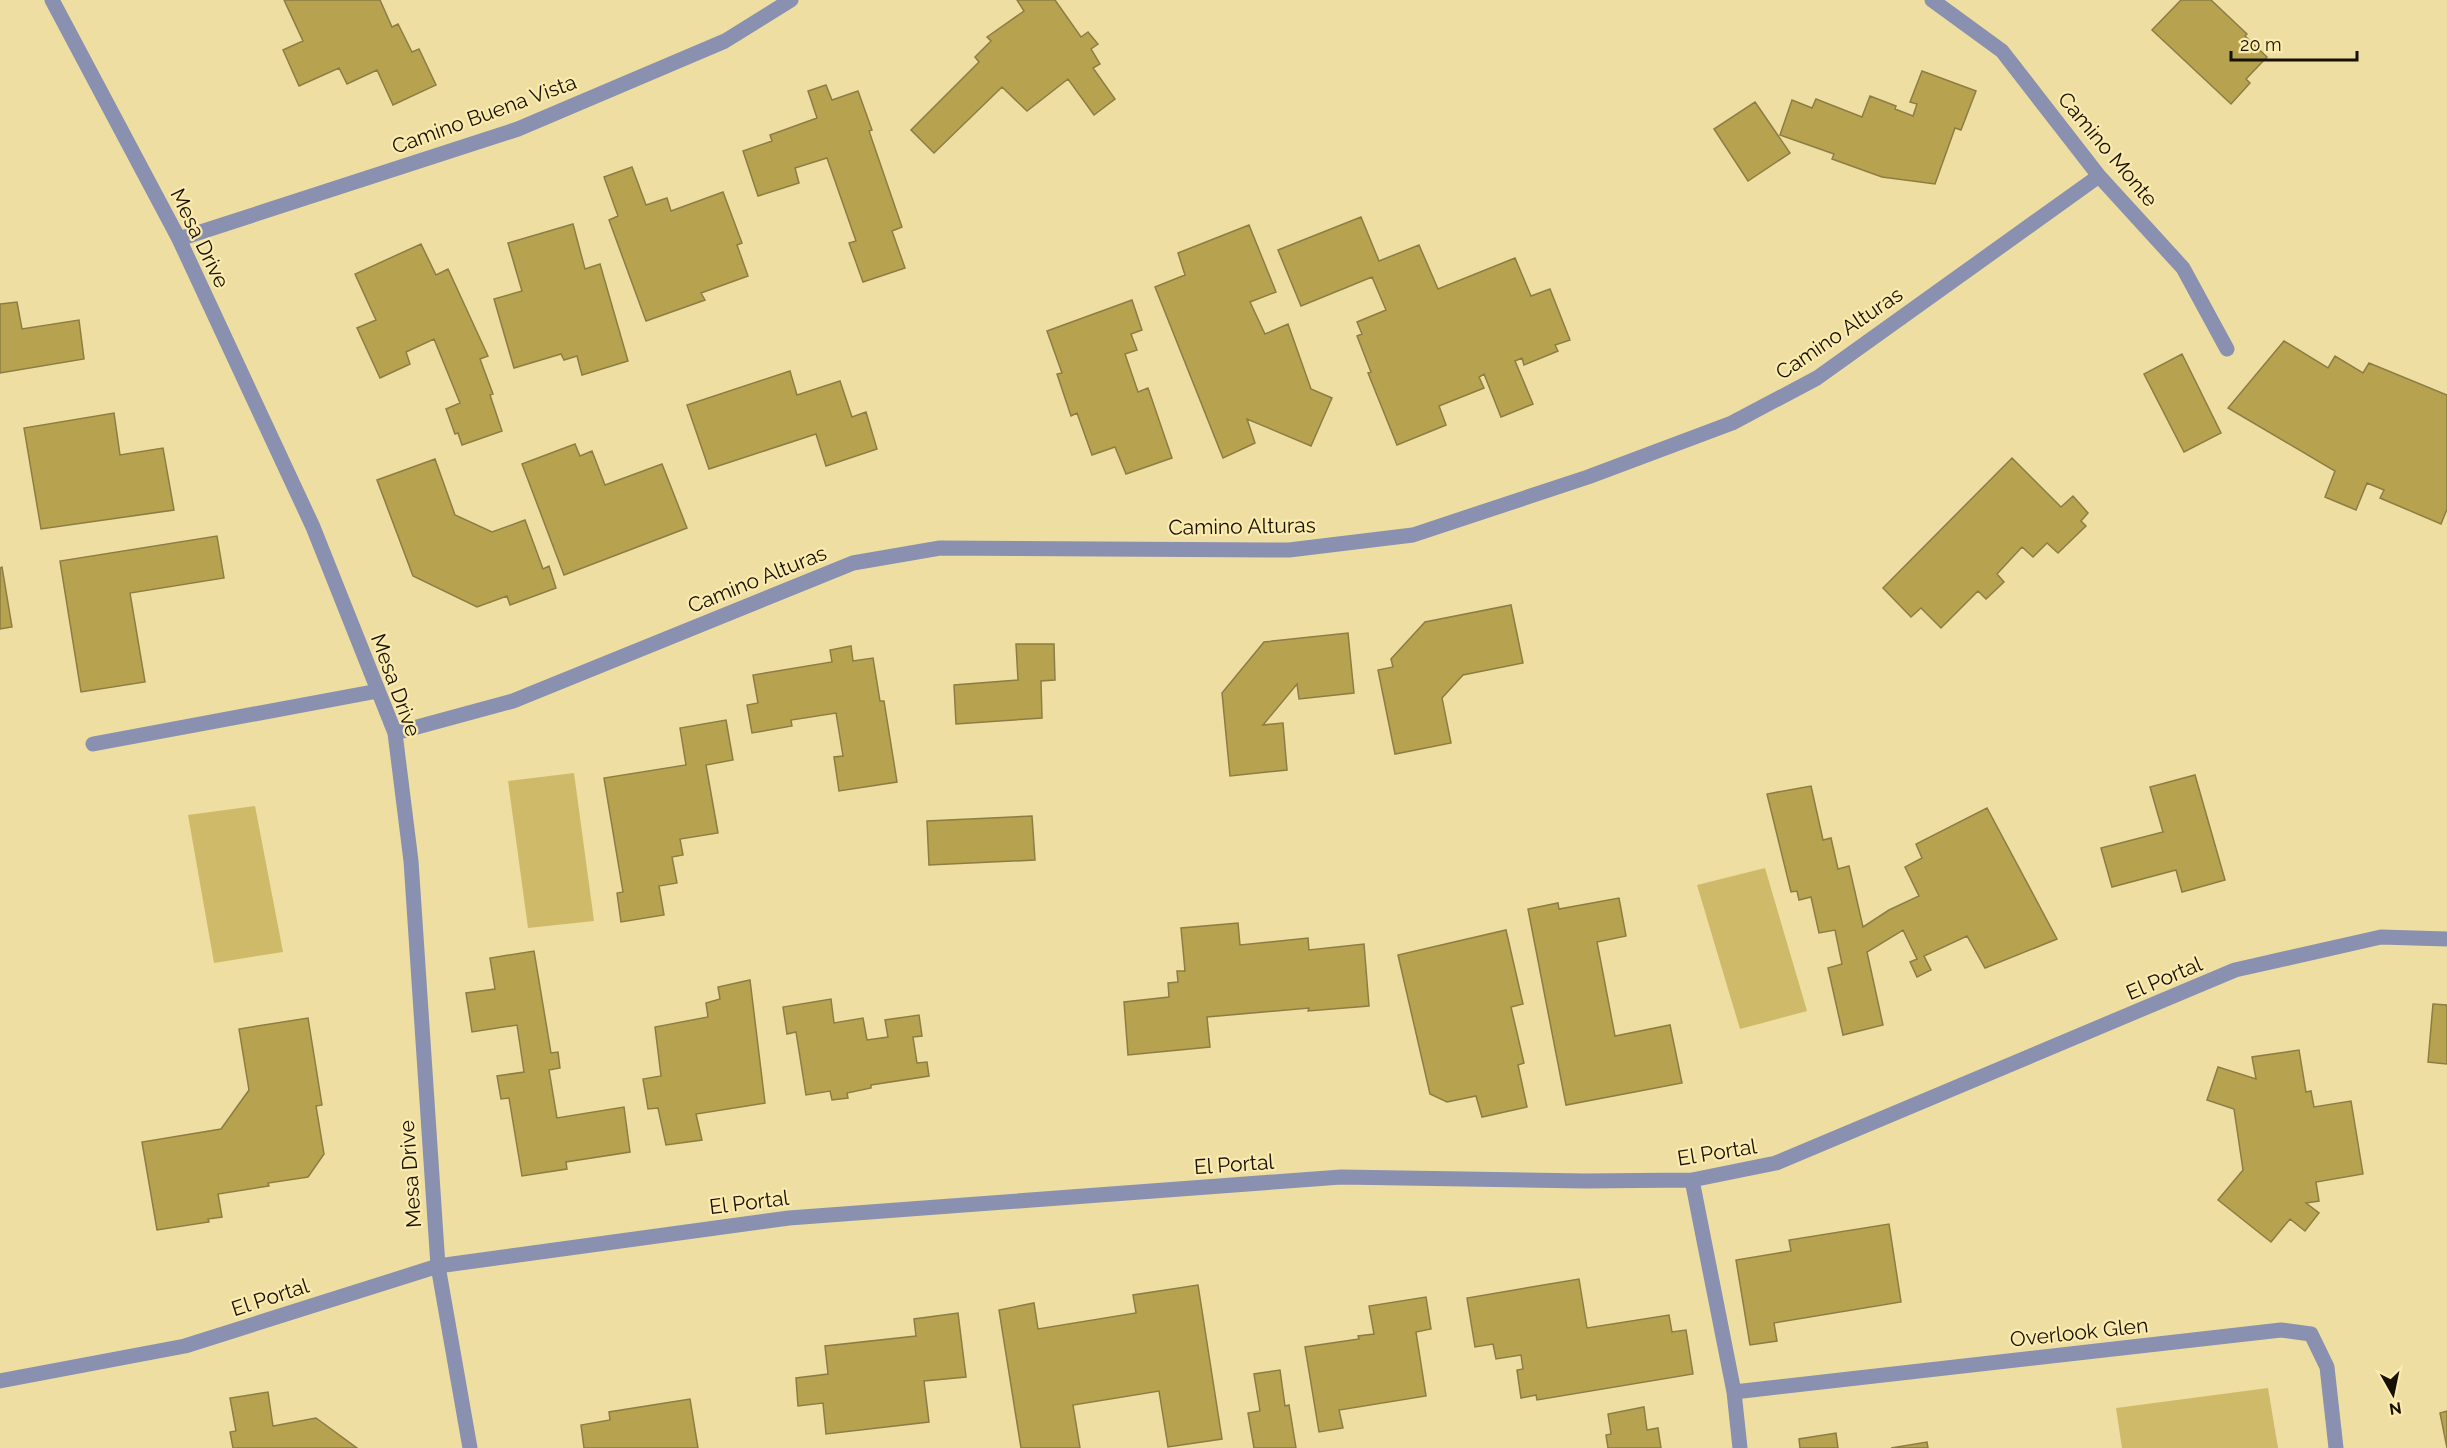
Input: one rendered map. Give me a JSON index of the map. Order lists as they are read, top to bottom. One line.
{"streets":{"street":["Camino Buena Vista","Camino Monte","Mesa Drive","Camino Alturas","El Portal","Overlook Glen"]},"crossings":[["Camino Buena Vista","Mesa Drive"],["Camino Monte","Camino Alturas"],["Mesa Drive","Camino Alturas"],["Mesa Drive","El Portal"]],"scale_bar":"20 m","north":"bottom"}
